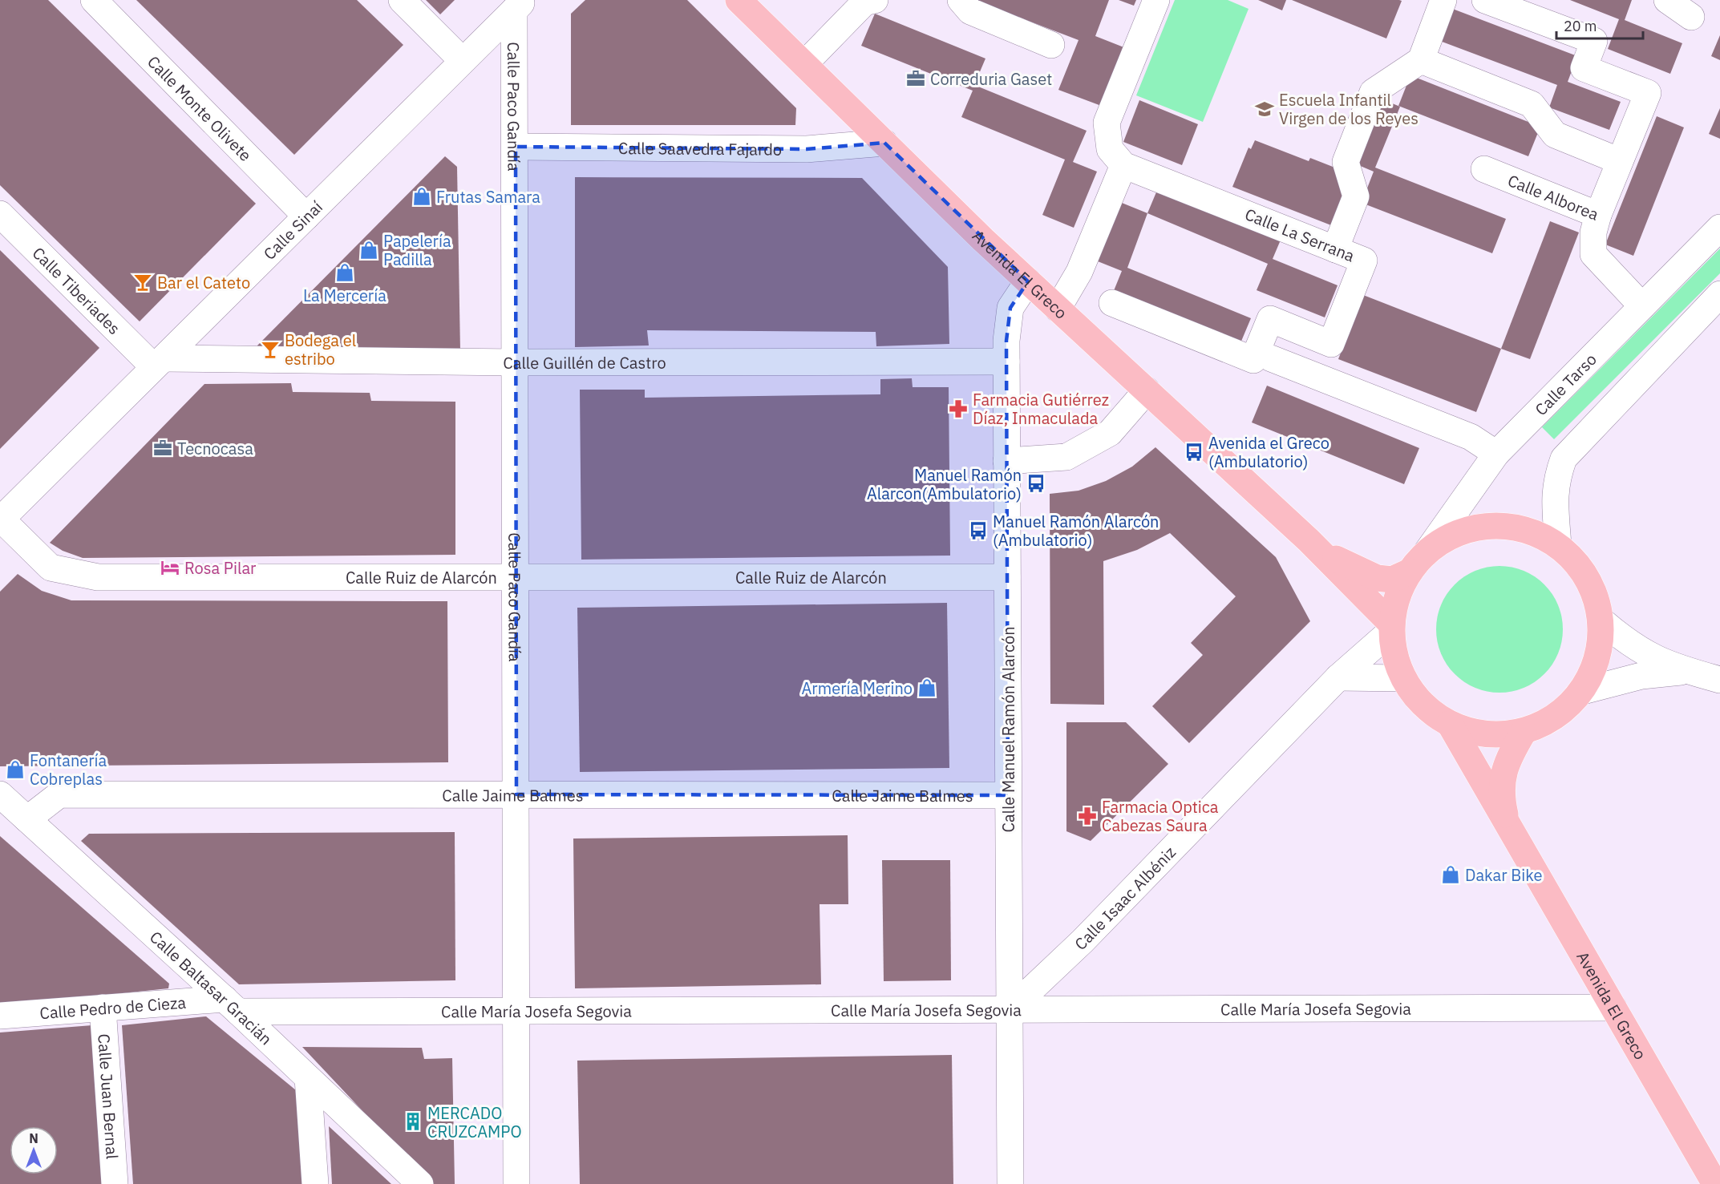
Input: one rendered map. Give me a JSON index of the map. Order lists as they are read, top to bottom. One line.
{"streets":{"main road":["Avenida El Greco"],"street":["Calle Paco Gandía","Calle Monte Olivete","Calle Saavedra Fajardo","Calle Alborea","Calle Sinaí","Calle La Serrana","Calle Tiberiades","Calle Guillén de Castro","Calle Tarso","Calle Ruiz de Alarcón","Calle Manuel Ramón Alarcón","Calle Jaime Balmes","Calle Isaac Albéniz","Calle Baltasar Gracián","Calle Pedro de Cieza","Calle María Josefa Segovia","Calle Juan Bernal"]},"crossings":[["Calle Paco Gandía","Calle Saavedra Fajardo"],["Calle Paco Gandía","Calle Sinaí"],["Calle Paco Gandía","Calle Guillén de Castro"],["Calle Paco Gandía","Calle Ruiz de Alarcón"],["Calle Paco Gandía","Calle Jaime Balmes"],["Calle Paco Gandía","Calle María Josefa Segovia"],["Calle Monte Olivete","Calle Sinaí"],["Calle Saavedra Fajardo","Avenida El Greco"],["Calle Alborea","Calle Tarso"],["Calle Sinaí","Calle Tiberiades"],["Calle Sinaí","Calle Guillén de Castro"],["Calle Sinaí","Calle Ruiz de Alarcón"],["Avenida El Greco","Calle Tarso"],["Avenida El Greco","Calle Manuel Ramón Alarcón"],["Avenida El Greco","Calle Isaac Albéniz"],["Avenida El Greco","Calle María Josefa Segovia"],["Calle Tiberiades","Calle Guillén de Castro"],["Calle Guillén de Castro","Calle Manuel Ramón Alarcón"],["Calle Ruiz de Alarcón","Calle Manuel Ramón Alarcón"],["Calle Manuel Ramón Alarcón","Calle Jaime Balmes"],["Calle Manuel Ramón Alarcón","Calle Isaac Albéniz"],["Calle Manuel Ramón Alarcón","Calle María Josefa Segovia"],["Calle Jaime Balmes","Calle Baltasar Gracián"],["Calle Isaac Albéniz","Calle María Josefa Segovia"],["Calle Baltasar Gracián","Calle Pedro de Cieza"],["Calle Baltasar Gracián","Calle María Josefa Segovia"],["Calle Pedro de Cieza","Calle María Josefa Segovia"],["Calle Pedro de Cieza","Calle Juan Bernal"]],"places":{"office":["Correduria Gaset","Tecnocasa"],"school or university":["Escuela Infantil Virgen de los Reyes"],"shop":["Frutas Samara","Papelería Padilla","La Mercería","Armería Merino","Fontanería Cobreplas","Dakar Bike"],"bar":["Bar el Cateto","Bodega el estribo"],"pharmacy":["Farmacia Gutiérrez Díaz, Inmaculada","Farmacia Optica Cabezas Saura"],"bus stop":["Avenida el Greco (Ambulatorio)","Manuel Ramón Alarcon(Ambulatorio)","Manuel Ramón Alarcón (Ambulatorio)"],"hotel":["Rosa Pilar"],"building":["MERCADO CRUZCAMPO"]},"scale_bar":"20 m","north":"top"}
